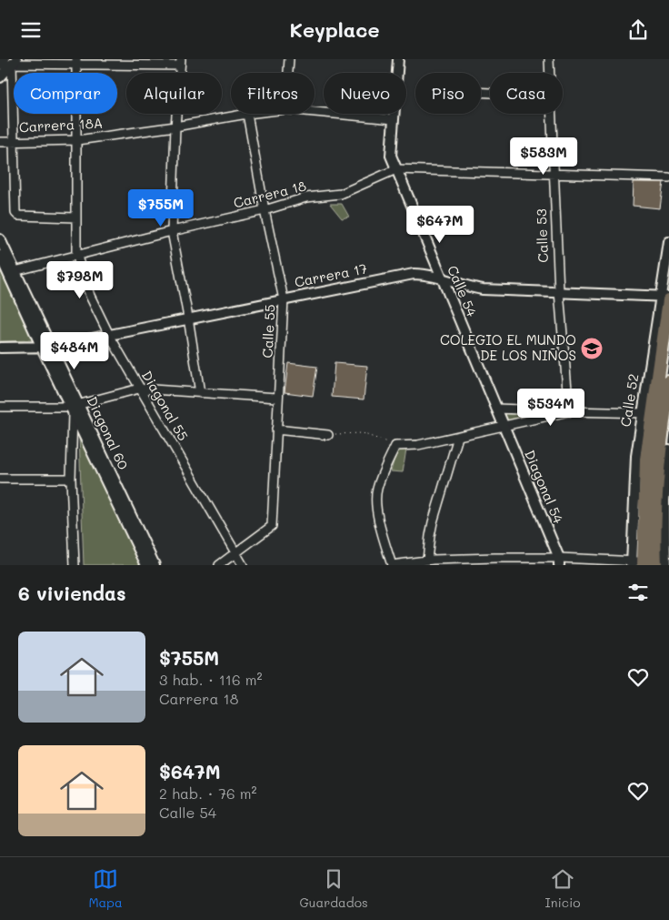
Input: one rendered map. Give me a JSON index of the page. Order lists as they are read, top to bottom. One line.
{"streets":{"main road":["Calle 52"],"street":["Carrera 18A","Carrera 18","Calle 53","Carrera 17","Calle 54","Calle 55","Diagonal 55","Diagonal 60","Diagonal 54"]},"crossings":[["Carrera 18A","Calle 54"],["Carrera 18A","Calle 55"],["Carrera 18A","Diagonal 55"],["Carrera 18","Calle 53"],["Carrera 18","Calle 54"],["Carrera 18","Calle 55"],["Carrera 18","Diagonal 55"],["Carrera 18","Diagonal 60"],["Calle 53","Carrera 17"],["Carrera 17","Calle 54"],["Carrera 17","Calle 55"],["Carrera 17","Calle 52"],["Carrera 17","Diagonal 55"],["Carrera 17","Diagonal 60"],["Calle 54","Diagonal 54"],["Calle 55","Diagonal 55"]],"places":{"school or university":["COLEGIO EL MUNDO DE LOS NIÑOS"]},"page":{"header":"Keyplace","chip":["Comprar","Alquilar","Filtros","Nuevo","Piso","Casa"],"price":["$583M","$755M","$647M","$798M","$484M","$534M"],"heading":"6 viviendas","list":[{"name":"$755M","note":"3 hab. · 116 m² · Carrera 18"},{"name":"$647M","note":"2 hab. · 76 m² · Calle 54"}],"tabs":["Mapa","Guardados","Inicio"]}}
